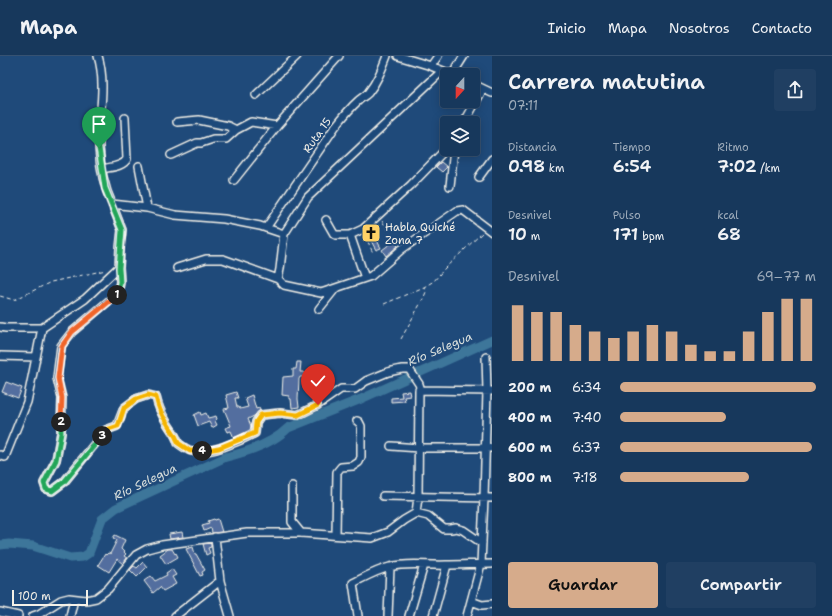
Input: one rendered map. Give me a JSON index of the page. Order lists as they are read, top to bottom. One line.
{"streets":{"street":["Ruta 15"]},"water":["Río Selegua"],"places":{"church":["Habla Quiché Zona 7"]},"scale_bar":"100 m","north":"bottom","page":{"header":"Mapa","nav":["Inicio","Mapa","Nosotros","Contacto"],"heading":["Carrera matutina","07:11"],"stats":[["Distancia","0.98 km"],["Tiempo","6:54"],["Ritmo","7:02 /km"],["Desnivel","10 m"],["Pulso","171 bpm"],["kcal","68"]],"chart":["Desnivel","69–77 m"],"pins":["1","2","3","4"],"list":[{"name":"200 m","note":"6:34"},{"name":"400 m","note":"7:40"},{"name":"600 m","note":"6:37"},{"name":"800 m","note":"7:18"}],"buttons":["Guardar","Compartir"],"scale":"100 m"}}
